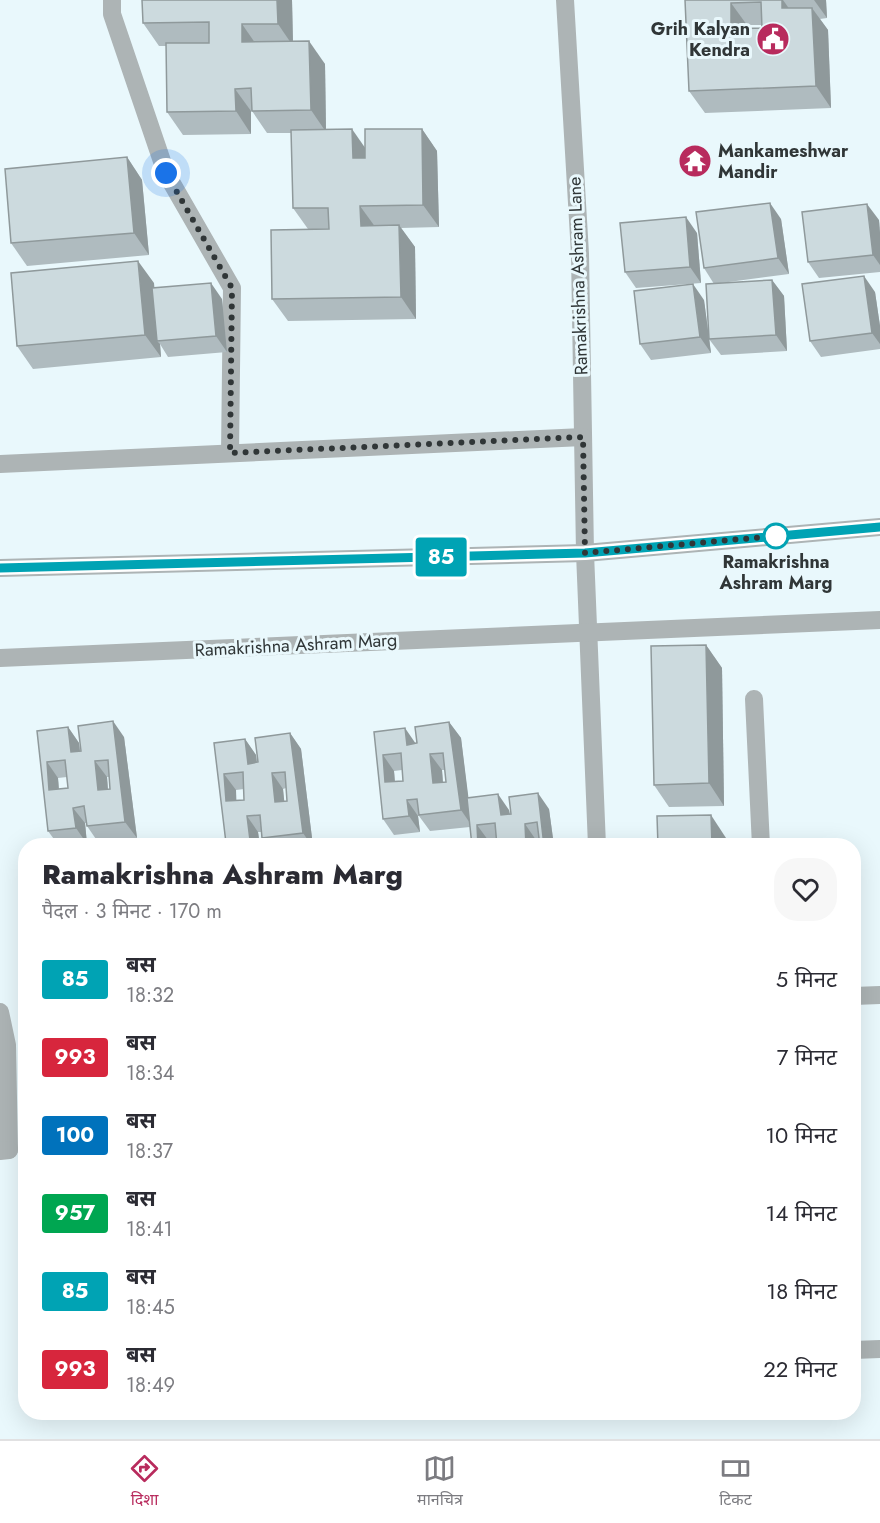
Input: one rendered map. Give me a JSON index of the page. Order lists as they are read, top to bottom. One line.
{"streets":{"street":["Ramakrishna Ashram Lane","Ramakrishna Ashram Marg"]},"crossings":[["Ramakrishna Ashram Lane","Ramakrishna Ashram Marg"]],"places":{"public building":["Grih Kalyan Kendra"],"temple":["Mankameshwar Mandir"],"other":["Ramakrishna Ashram Marg"]},"lines":["bus line 85"],"page":{"on_map":"85","heading":["Ramakrishna Ashram Marg","पैदल · 3 मिनट · 170 m"],"list":[{"mark":"85","name":"बस","note":"18:32","value":"5 मिनट"},{"mark":"993","name":"बस","note":"18:34","value":"7 मिनट"},{"mark":"100","name":"बस","note":"18:37","value":"10 मिनट"},{"mark":"957","name":"बस","note":"18:41","value":"14 मिनट"},{"mark":"85","name":"बस","note":"18:45","value":"18 मिनट"},{"mark":"993","name":"बस","note":"18:49","value":"22 मिनट"}],"tabs":["दिशा","मानचित्र","टिकट"]}}
